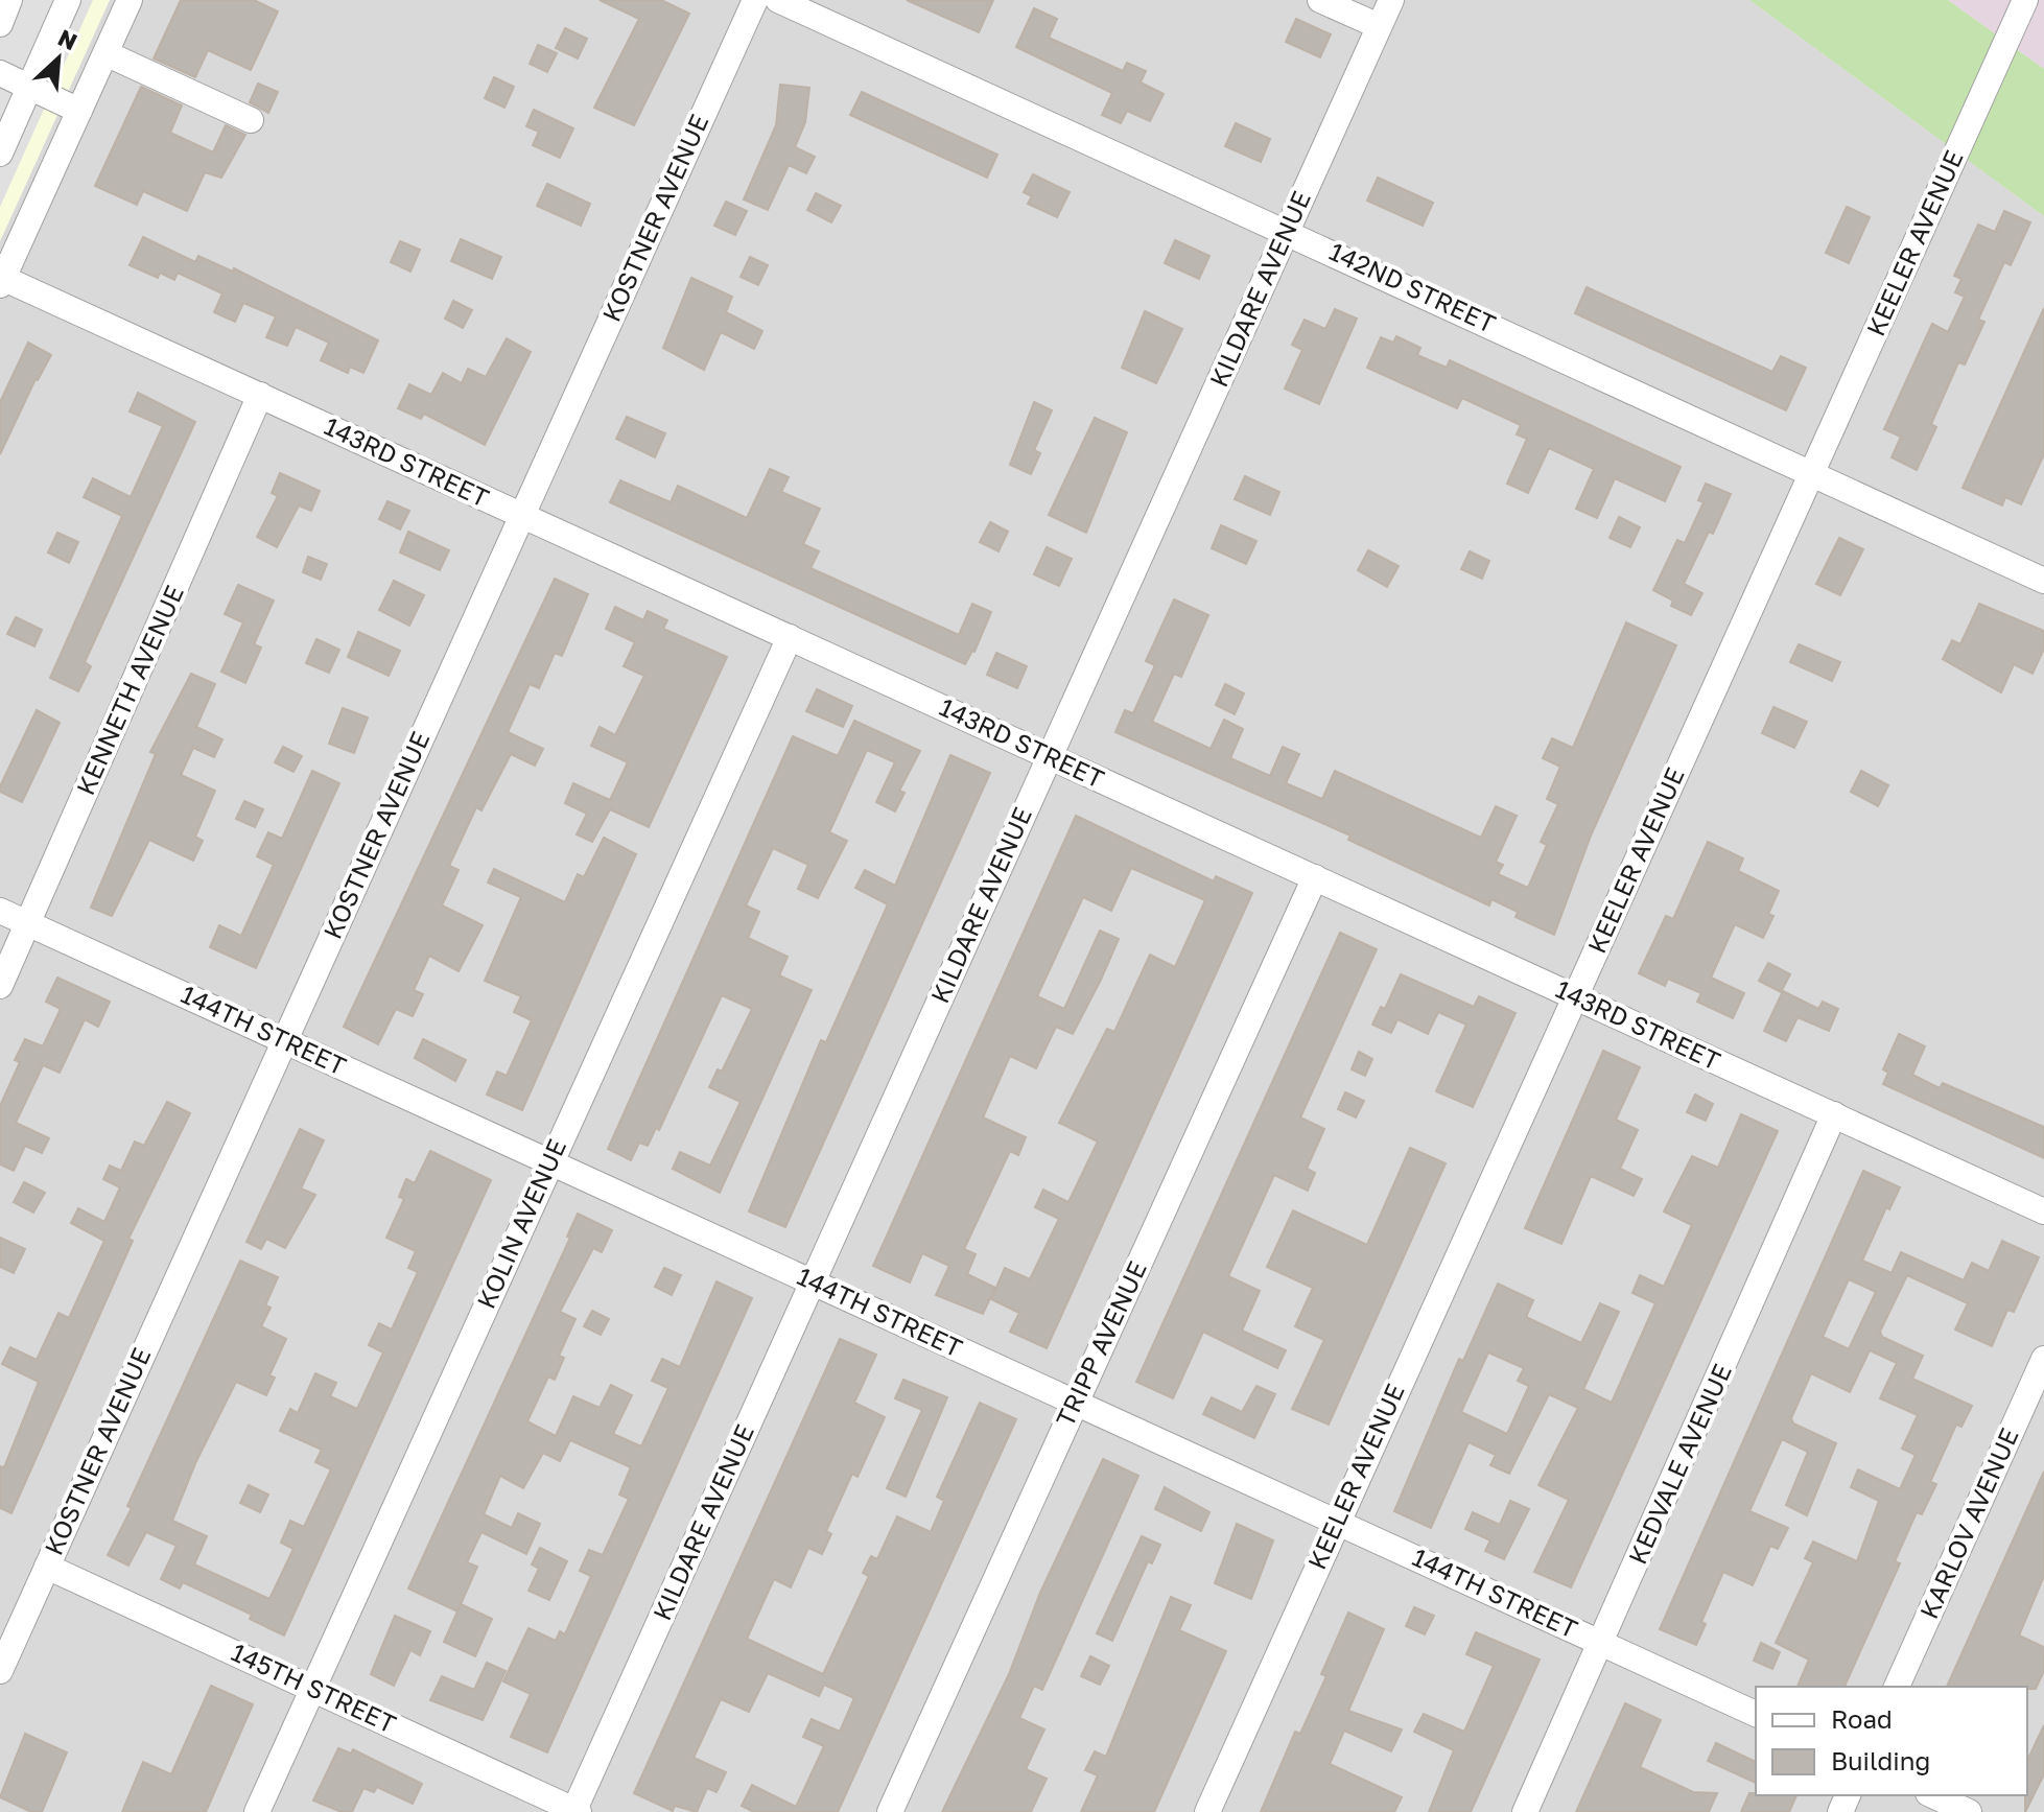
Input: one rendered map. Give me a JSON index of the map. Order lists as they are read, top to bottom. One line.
{"streets":{"street":["KOSTNER AVENUE","KEELER AVENUE","142ND STREET","KILDARE AVENUE","143RD STREET","KENNETH AVENUE","144TH STREET","KOLIN AVENUE","TRIPP AVENUE","KEDVALE AVENUE","KARLOV AVENUE","145TH STREET"]},"crossings":[["KOSTNER AVENUE","143RD STREET"],["KOSTNER AVENUE","144TH STREET"],["KOSTNER AVENUE","145TH STREET"],["KEELER AVENUE","142ND STREET"],["KEELER AVENUE","143RD STREET"],["KEELER AVENUE","144TH STREET"],["142ND STREET","KILDARE AVENUE"],["KILDARE AVENUE","143RD STREET"],["KILDARE AVENUE","144TH STREET"],["KILDARE AVENUE","145TH STREET"],["143RD STREET","KENNETH AVENUE"],["143RD STREET","KOLIN AVENUE"],["143RD STREET","TRIPP AVENUE"],["143RD STREET","KEDVALE AVENUE"],["KENNETH AVENUE","144TH STREET"],["144TH STREET","KOLIN AVENUE"],["144TH STREET","TRIPP AVENUE"],["144TH STREET","KEDVALE AVENUE"],["KOLIN AVENUE","145TH STREET"]],"legend":["Road","Building"],"north":"top right"}
